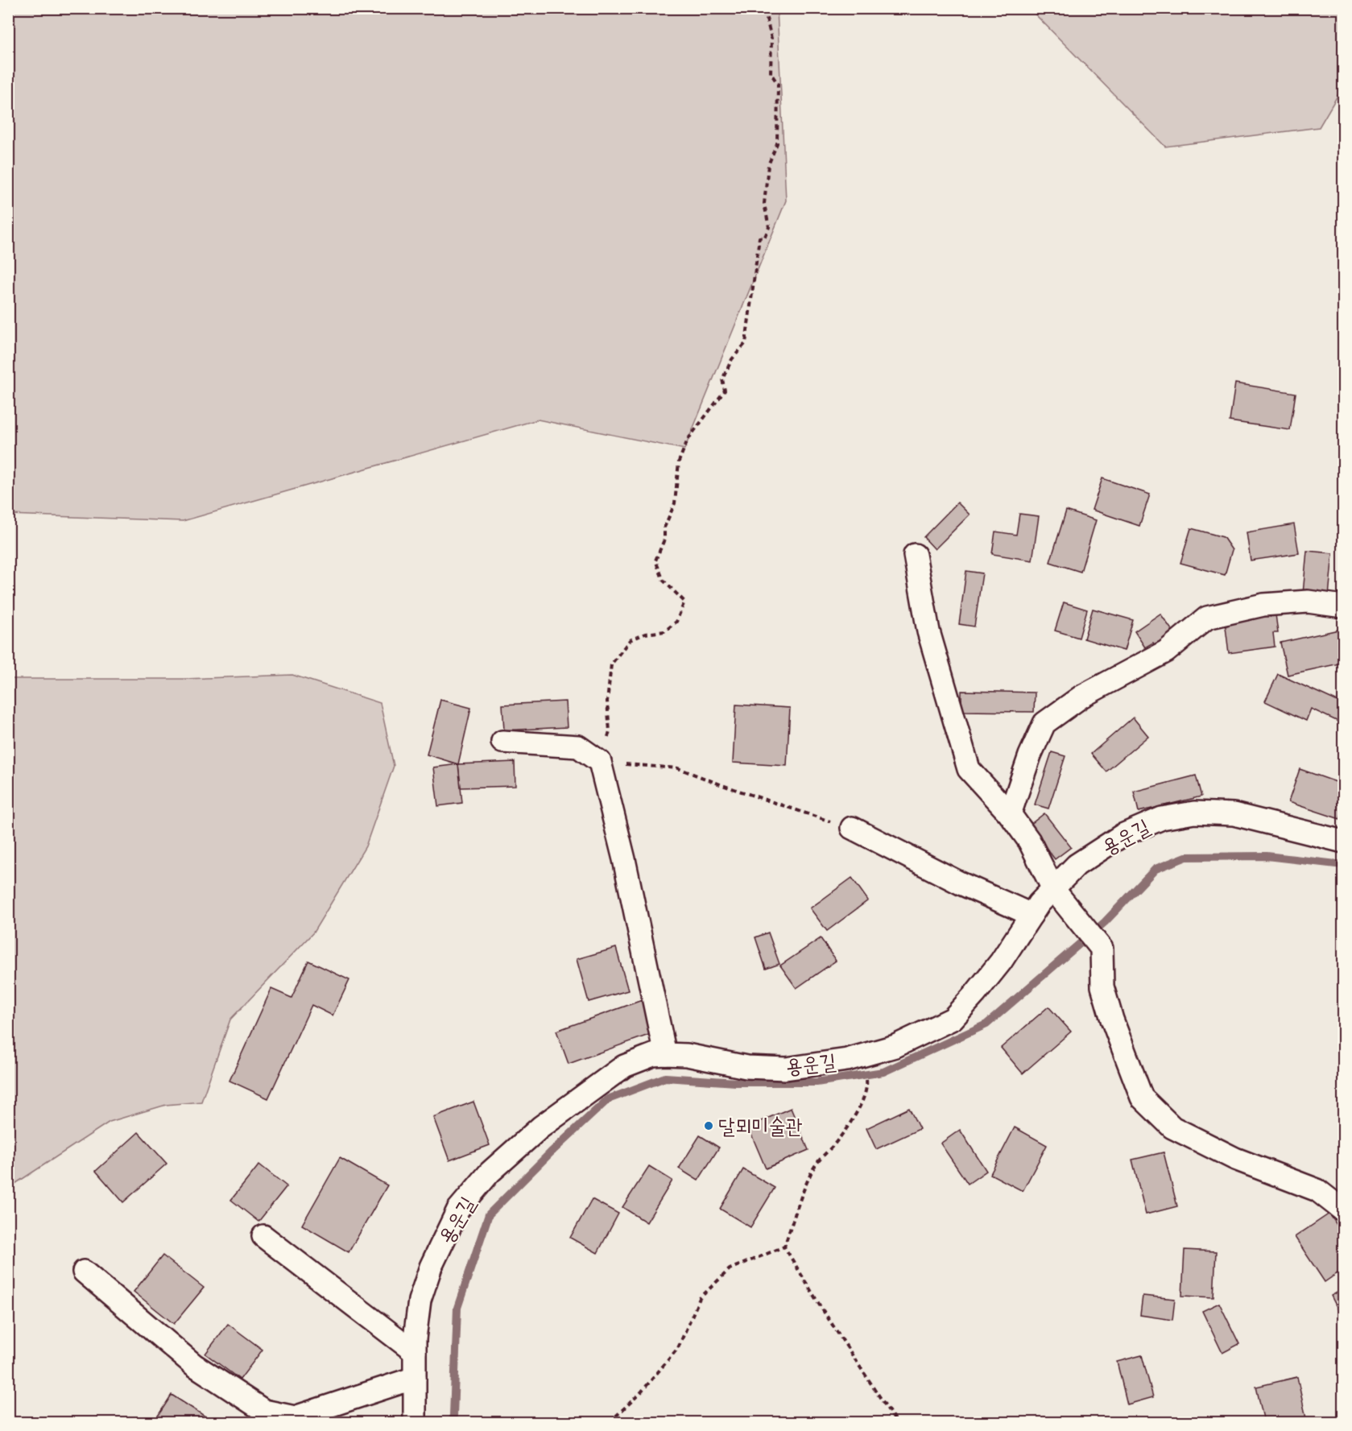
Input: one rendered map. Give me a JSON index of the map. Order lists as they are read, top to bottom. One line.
{"streets":{"street":["용운길"]},"places":["달뫼미술관"]}
